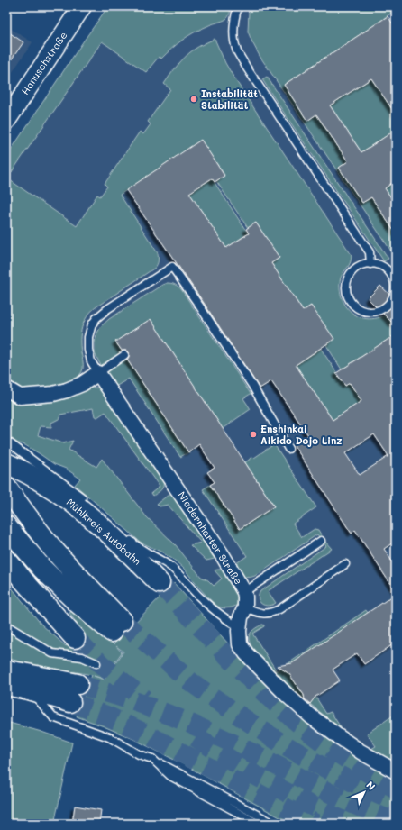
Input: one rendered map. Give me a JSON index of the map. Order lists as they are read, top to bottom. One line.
{"streets":{"highway":["Mühlkreis Autobahn"],"street":["Hanuschstraße","Niedernharter Straße"]},"places":["Instabilität Stabilität","Enshinkai Aikido Dojo Linz"],"north":"top right"}
